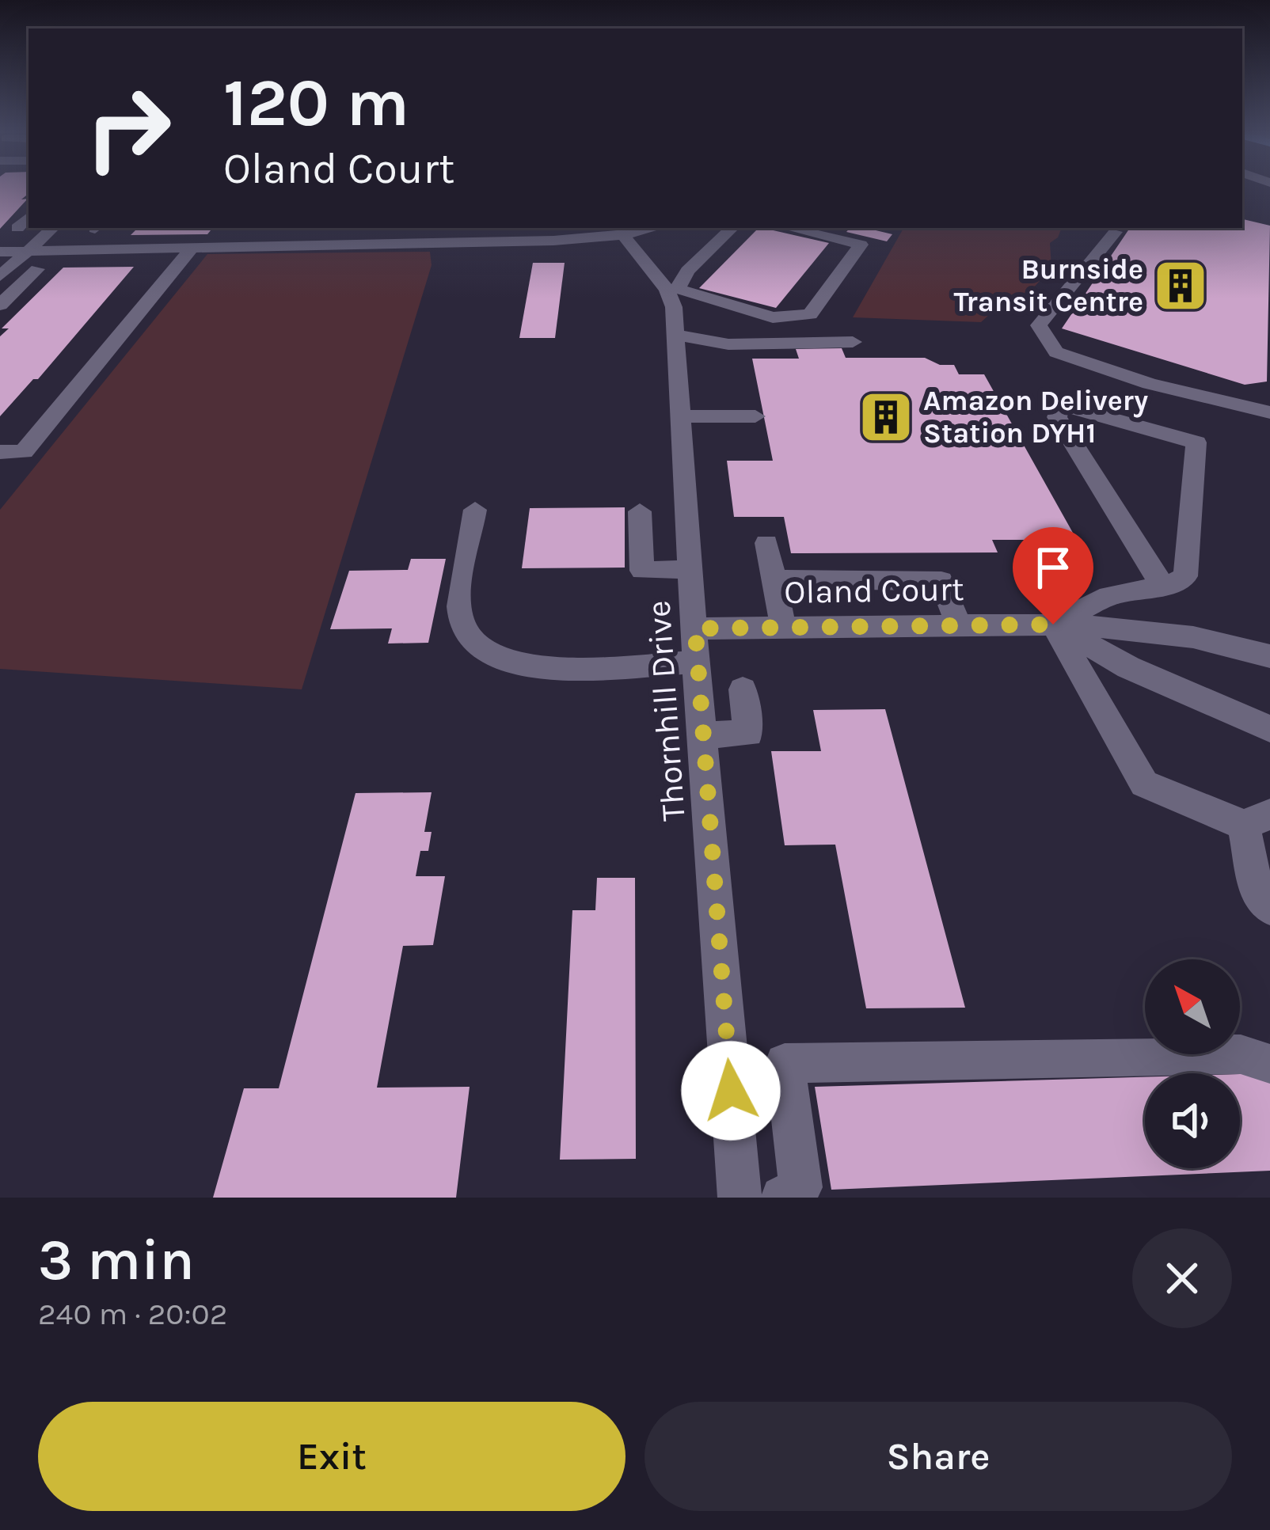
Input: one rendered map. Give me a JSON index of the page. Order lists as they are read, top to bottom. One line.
{"streets":{"street":["Oland Court","Thornhill Drive"]},"crossings":[["Oland Court","Thornhill Drive"]],"places":{"building":["Burnside Transit Centre","Amazon Delivery Station DYH1"]},"north":"top left","page":{"turn":["120 m","Oland Court"],"heading":["3 min","240 m · 20:02"],"buttons":["Exit","Share"]}}
